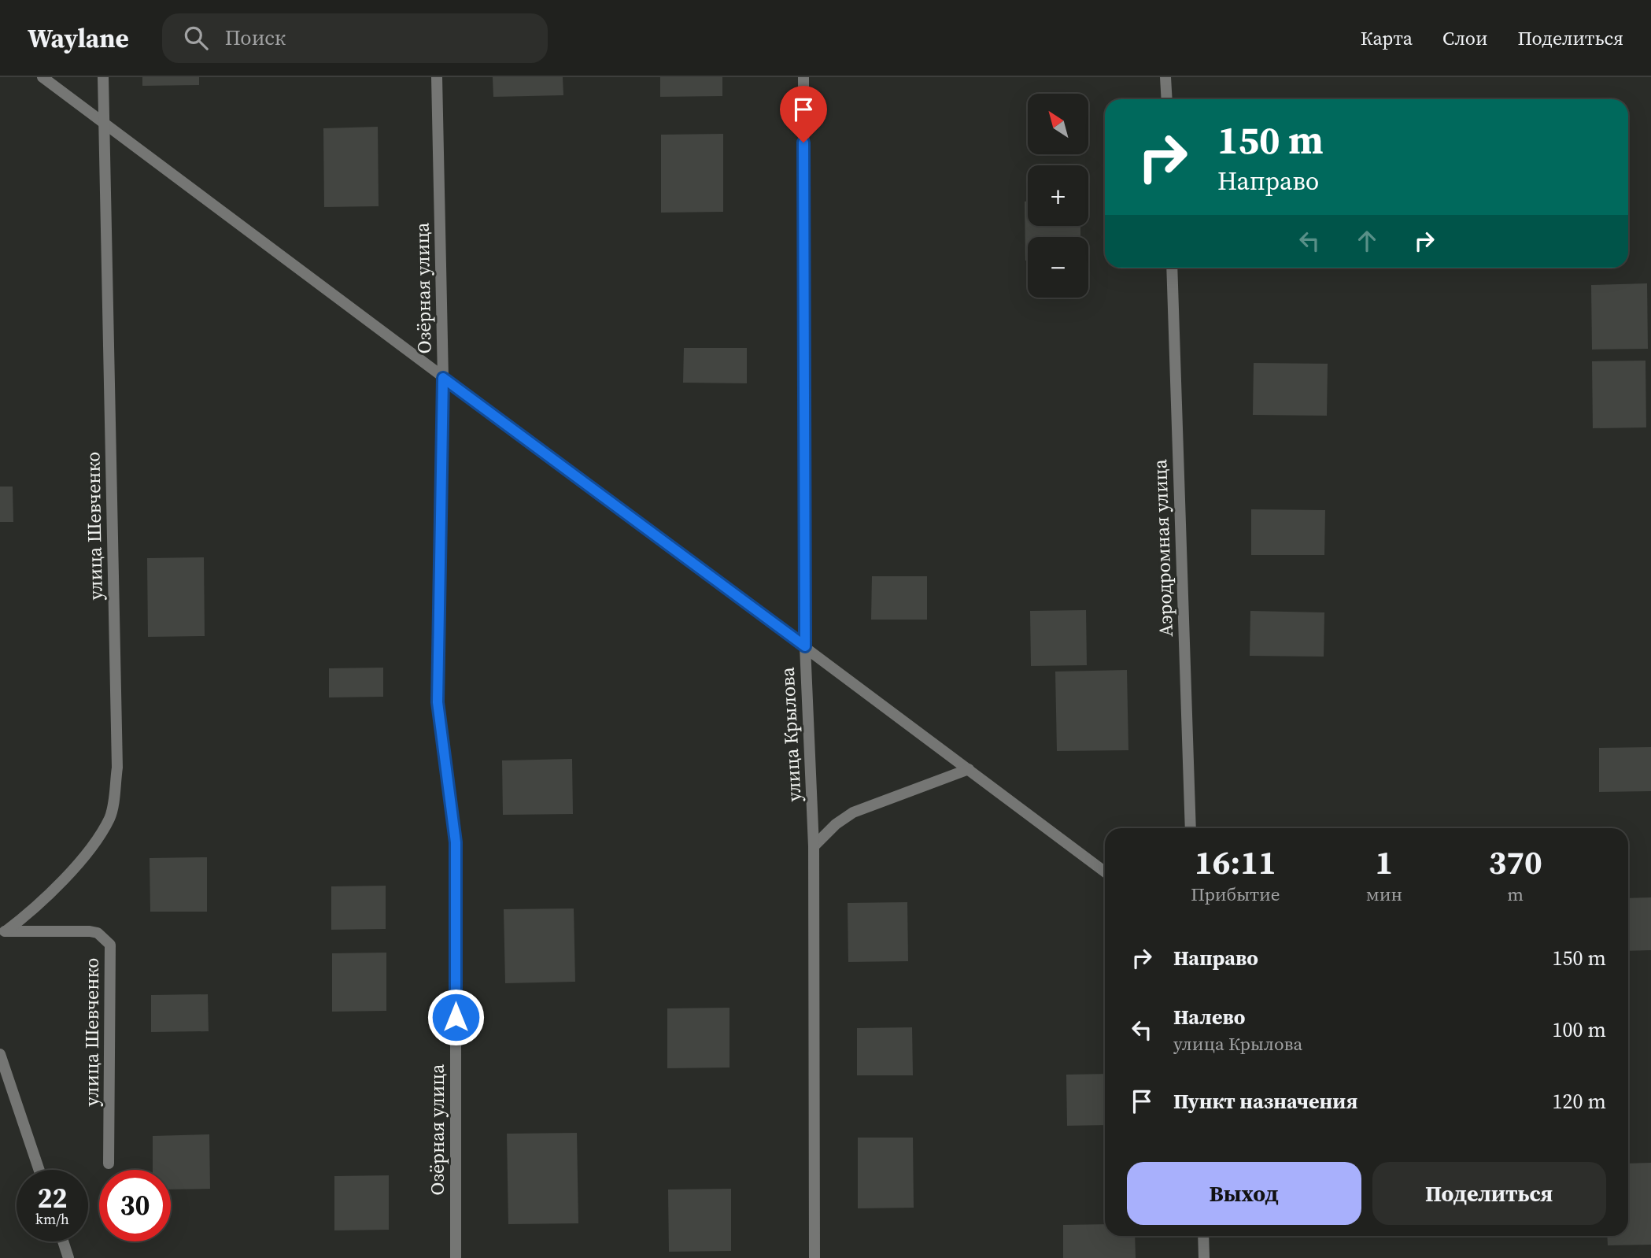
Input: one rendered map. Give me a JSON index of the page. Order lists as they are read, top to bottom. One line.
{"streets":{"street":["Озёрная улица","улица Шевченко","Аэродромная улица","улица Крылова"]},"north":"top left","page":{"header":"Waylane","search":"Поиск","nav":["Карта","Слои","Поделиться"],"map_buttons":["+","−"],"turn":["150 m","Направо"],"eta":["16:11","Прибытие","1","мин","370","m"],"list":[{"name":"Направо","value":"150 m"},{"name":"Налево","note":"улица Крылова","value":"100 m"},{"name":"Пункт назначения","value":"120 m"}],"buttons":["Выход","Поделиться"],"speed":"22 km/h","limit":"30"}}
